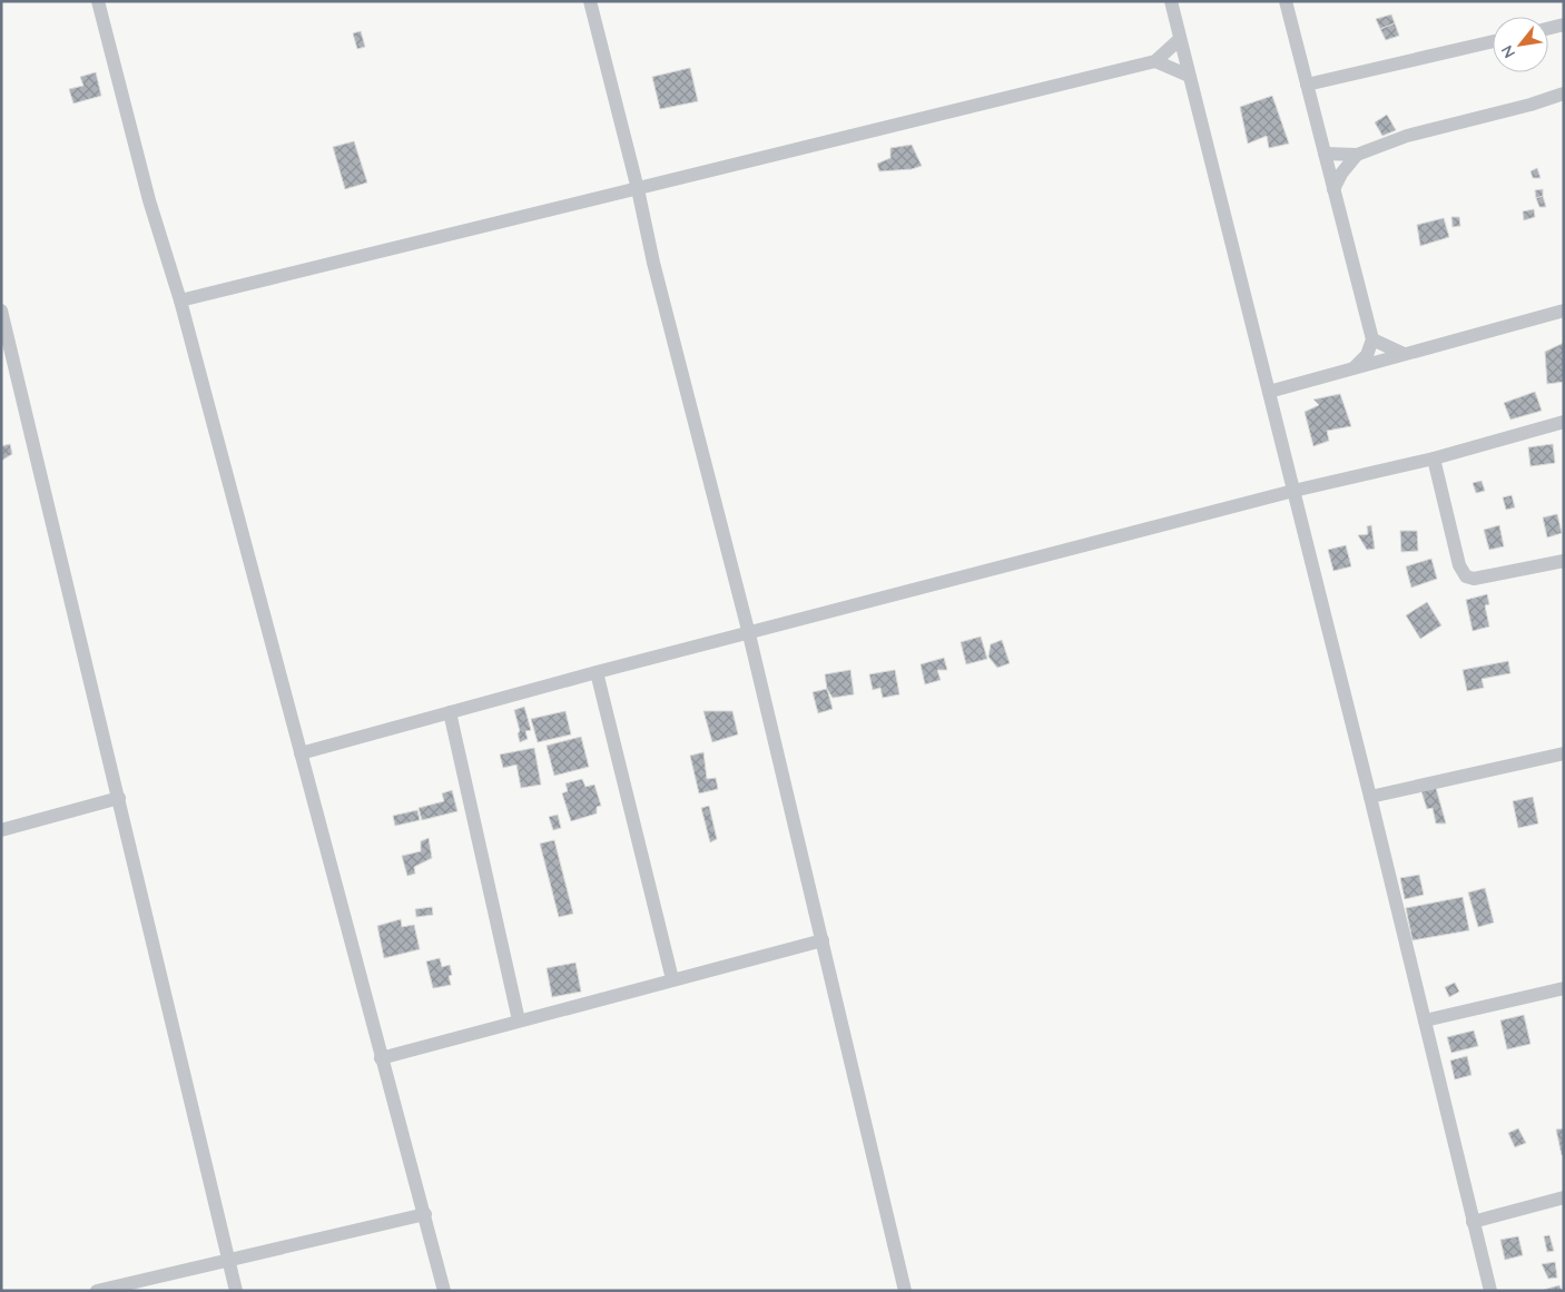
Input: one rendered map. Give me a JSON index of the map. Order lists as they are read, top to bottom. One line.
{"north":"bottom left"}
